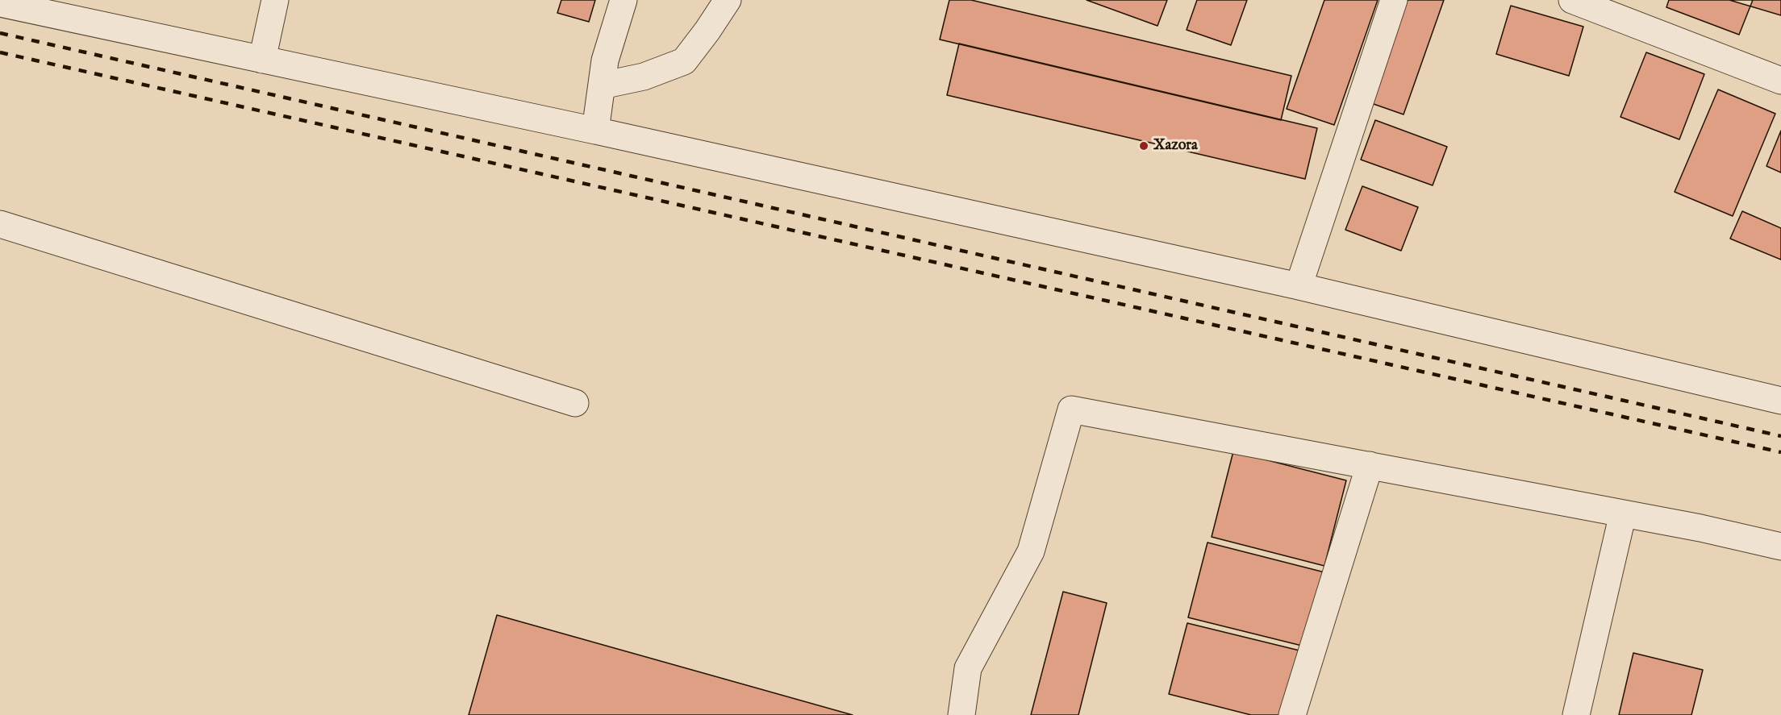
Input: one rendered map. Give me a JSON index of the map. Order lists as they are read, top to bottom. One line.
{"places":["Xazora"]}
